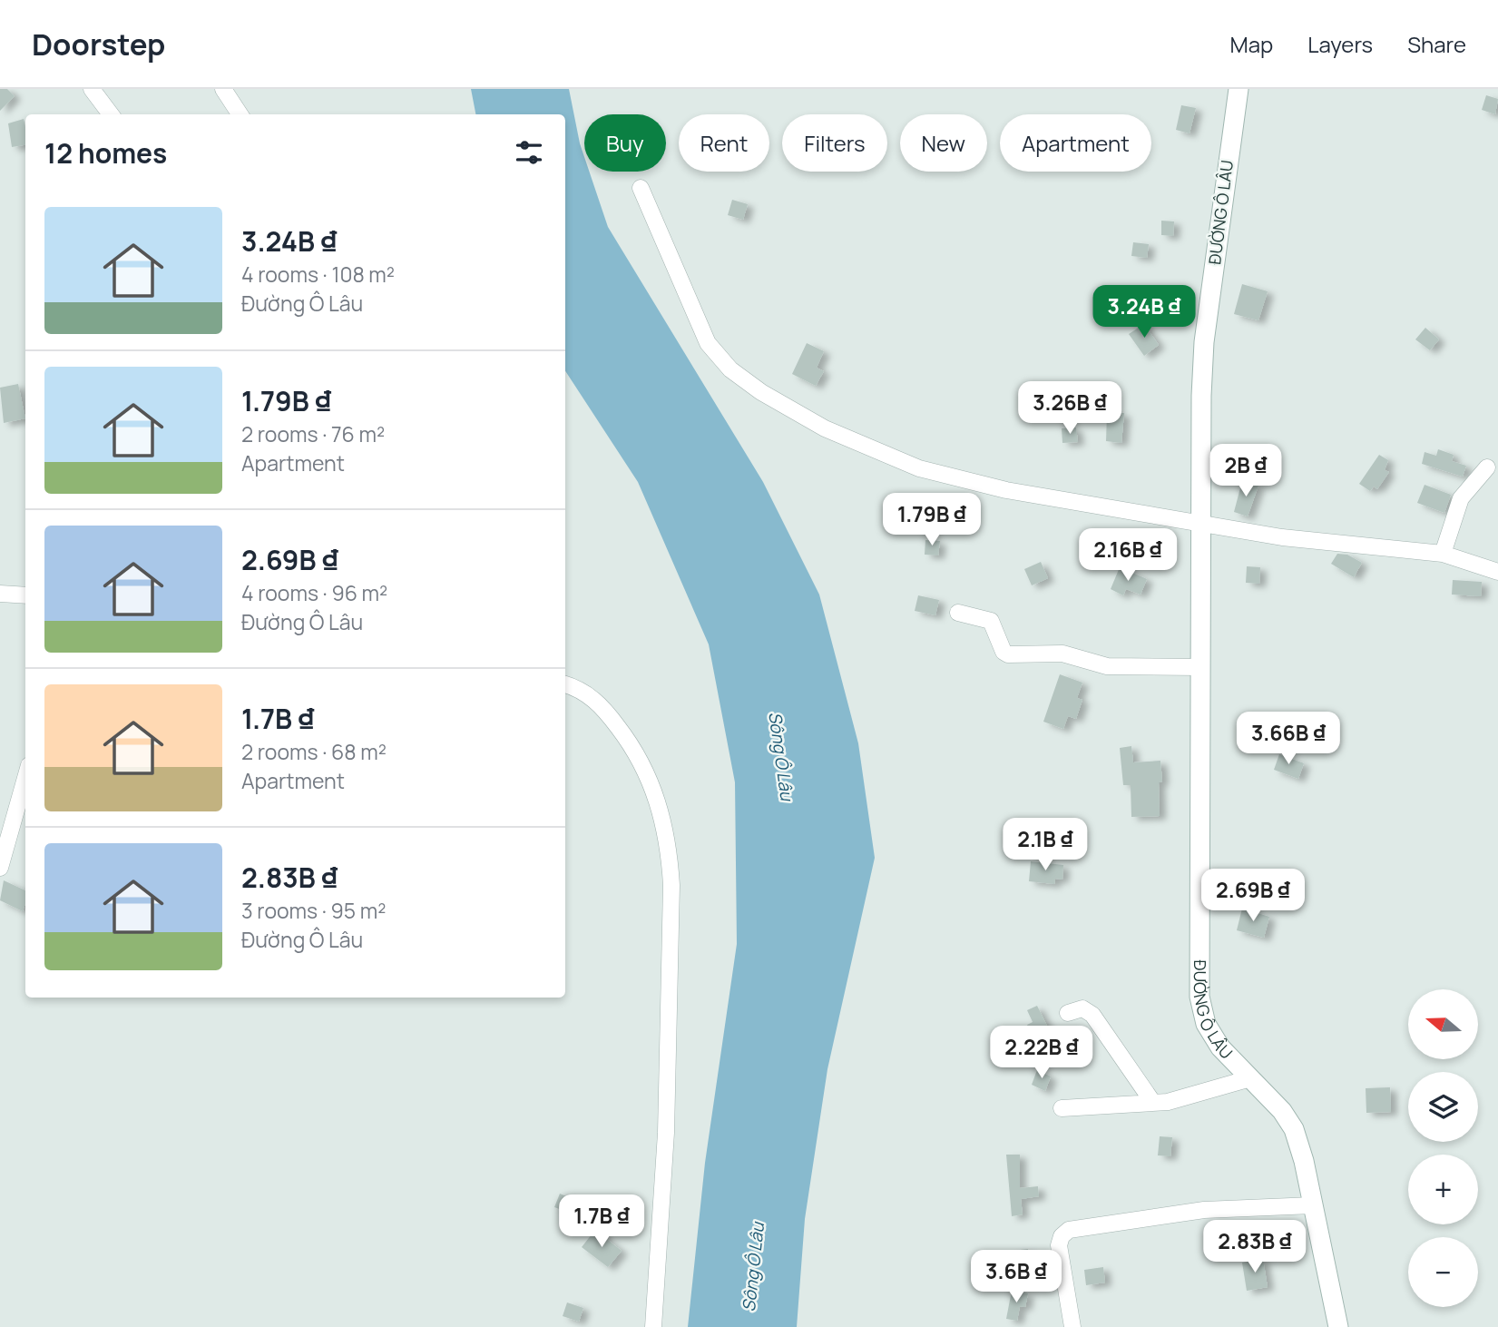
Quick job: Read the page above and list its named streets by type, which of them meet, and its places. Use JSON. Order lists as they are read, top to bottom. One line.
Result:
{"streets":{"main road":["ĐƯỜNG Ô LÂU"]},"water":["Sông Ô Lâu"],"north":"left","page":{"header":"Doorstep","nav":["Map","Layers","Share"],"chip":["Buy","Rent","Filters","New","Apartment"],"heading":"12 homes","list":[{"name":"3.24B ₫","note":"4 rooms · 108 m² · Đường Ô Lâu"},{"name":"1.79B ₫","note":"2 rooms · 76 m² · Apartment"},{"name":"2.69B ₫","note":"4 rooms · 96 m² · Đường Ô Lâu"},{"name":"1.7B ₫","note":"2 rooms · 68 m² · Apartment"},{"name":"2.83B ₫","note":"3 rooms · 95 m² · Đường Ô Lâu"}],"price":["3.24B ₫","3.26B ₫","2B ₫","1.79B ₫","2.16B ₫","3.66B ₫","2.1B ₫","2.69B ₫","2.22B ₫","1.7B ₫","2.83B ₫","3.6B ₫"],"map_buttons":["+","−"]}}
